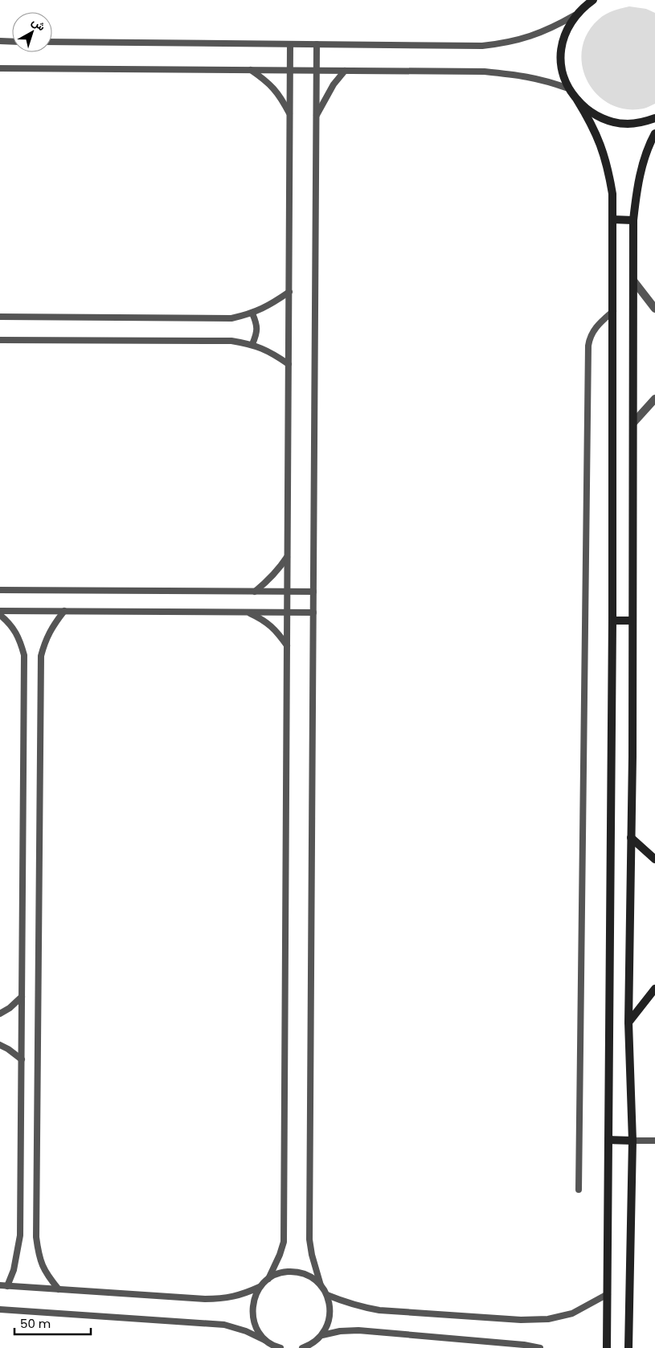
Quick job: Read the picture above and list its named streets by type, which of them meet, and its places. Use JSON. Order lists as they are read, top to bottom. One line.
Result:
{"scale_bar":"50 m","north":"top right"}
